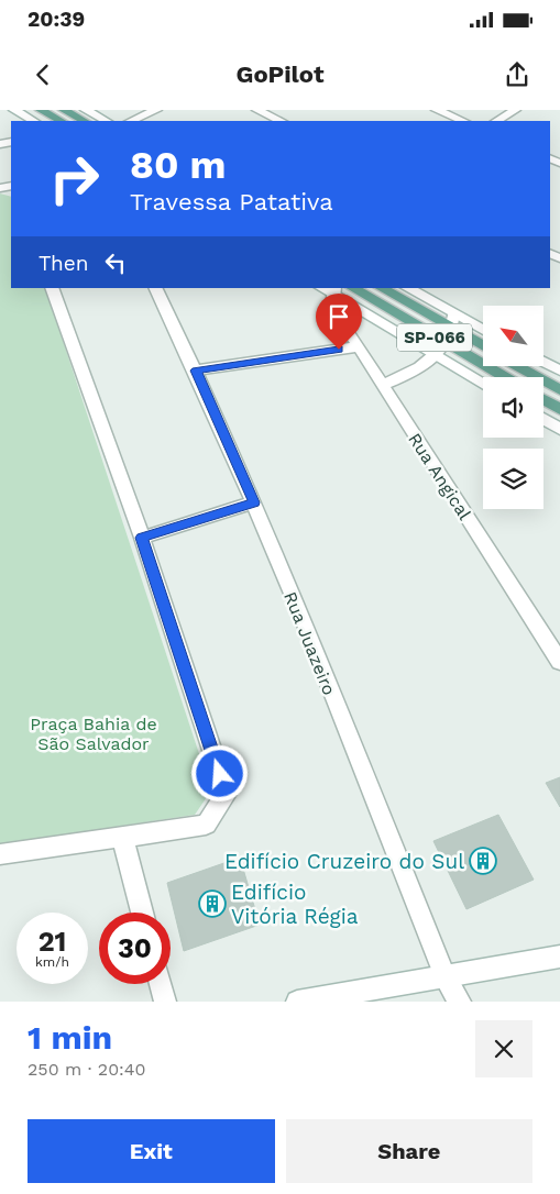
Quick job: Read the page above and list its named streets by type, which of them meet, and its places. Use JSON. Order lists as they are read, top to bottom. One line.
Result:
{"streets":{"main road":["SP-066"],"street":["Rua Angical","Rua Juazeiro"]},"parks":["Praça Bahia de São Salvador"],"places":{"building":["Edifício Cruzeiro do Sul","Edifício Vitória Régia"]},"north":"top left","page":{"status":"20:39","header":"GoPilot","turn":["80 m","Travessa Patativa"],"then":"Then","speed":"21 km/h","limit":"30","heading":["1 min","250 m · 20:40"],"buttons":["Exit","Share"]}}
